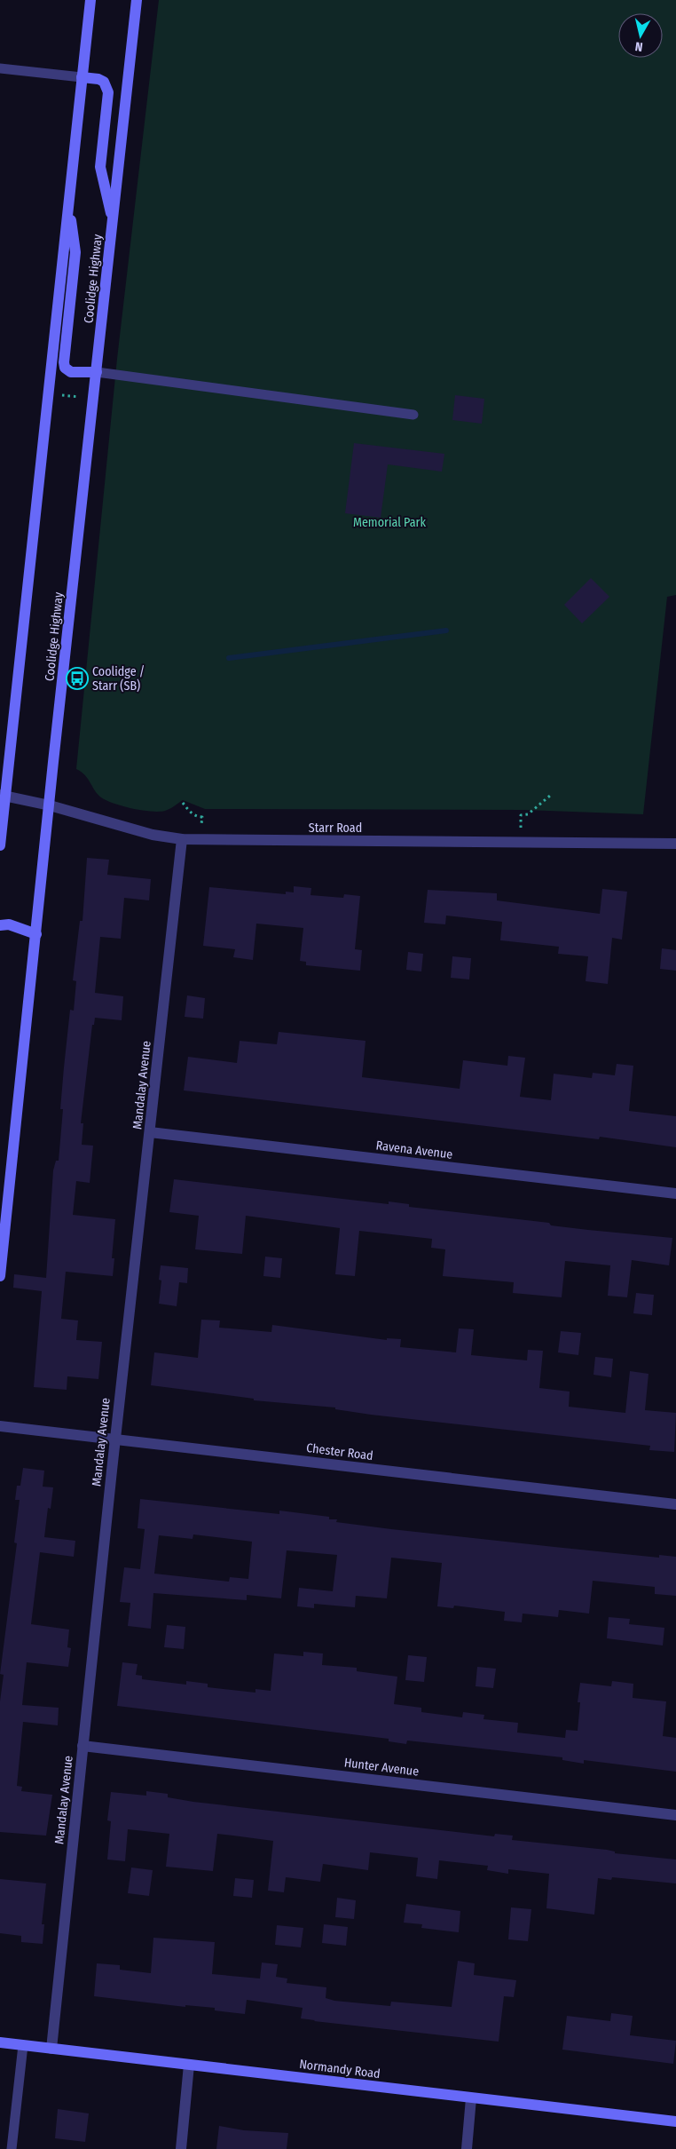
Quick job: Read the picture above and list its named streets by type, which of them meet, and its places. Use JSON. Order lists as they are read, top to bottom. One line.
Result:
{"streets":{"main road":["Coolidge Highway","Normandy Road"],"street":["Starr Road","Mandalay Avenue","Ravena Avenue","Chester Road","Hunter Avenue"]},"crossings":[["Coolidge Highway","Starr Road"],["Starr Road","Mandalay Avenue"],["Mandalay Avenue","Ravena Avenue"],["Mandalay Avenue","Chester Road"],["Mandalay Avenue","Hunter Avenue"],["Mandalay Avenue","Normandy Road"]],"parks":["Memorial Park"],"places":{"bus stop":["Coolidge / Starr (SB)"]},"north":"bottom"}
